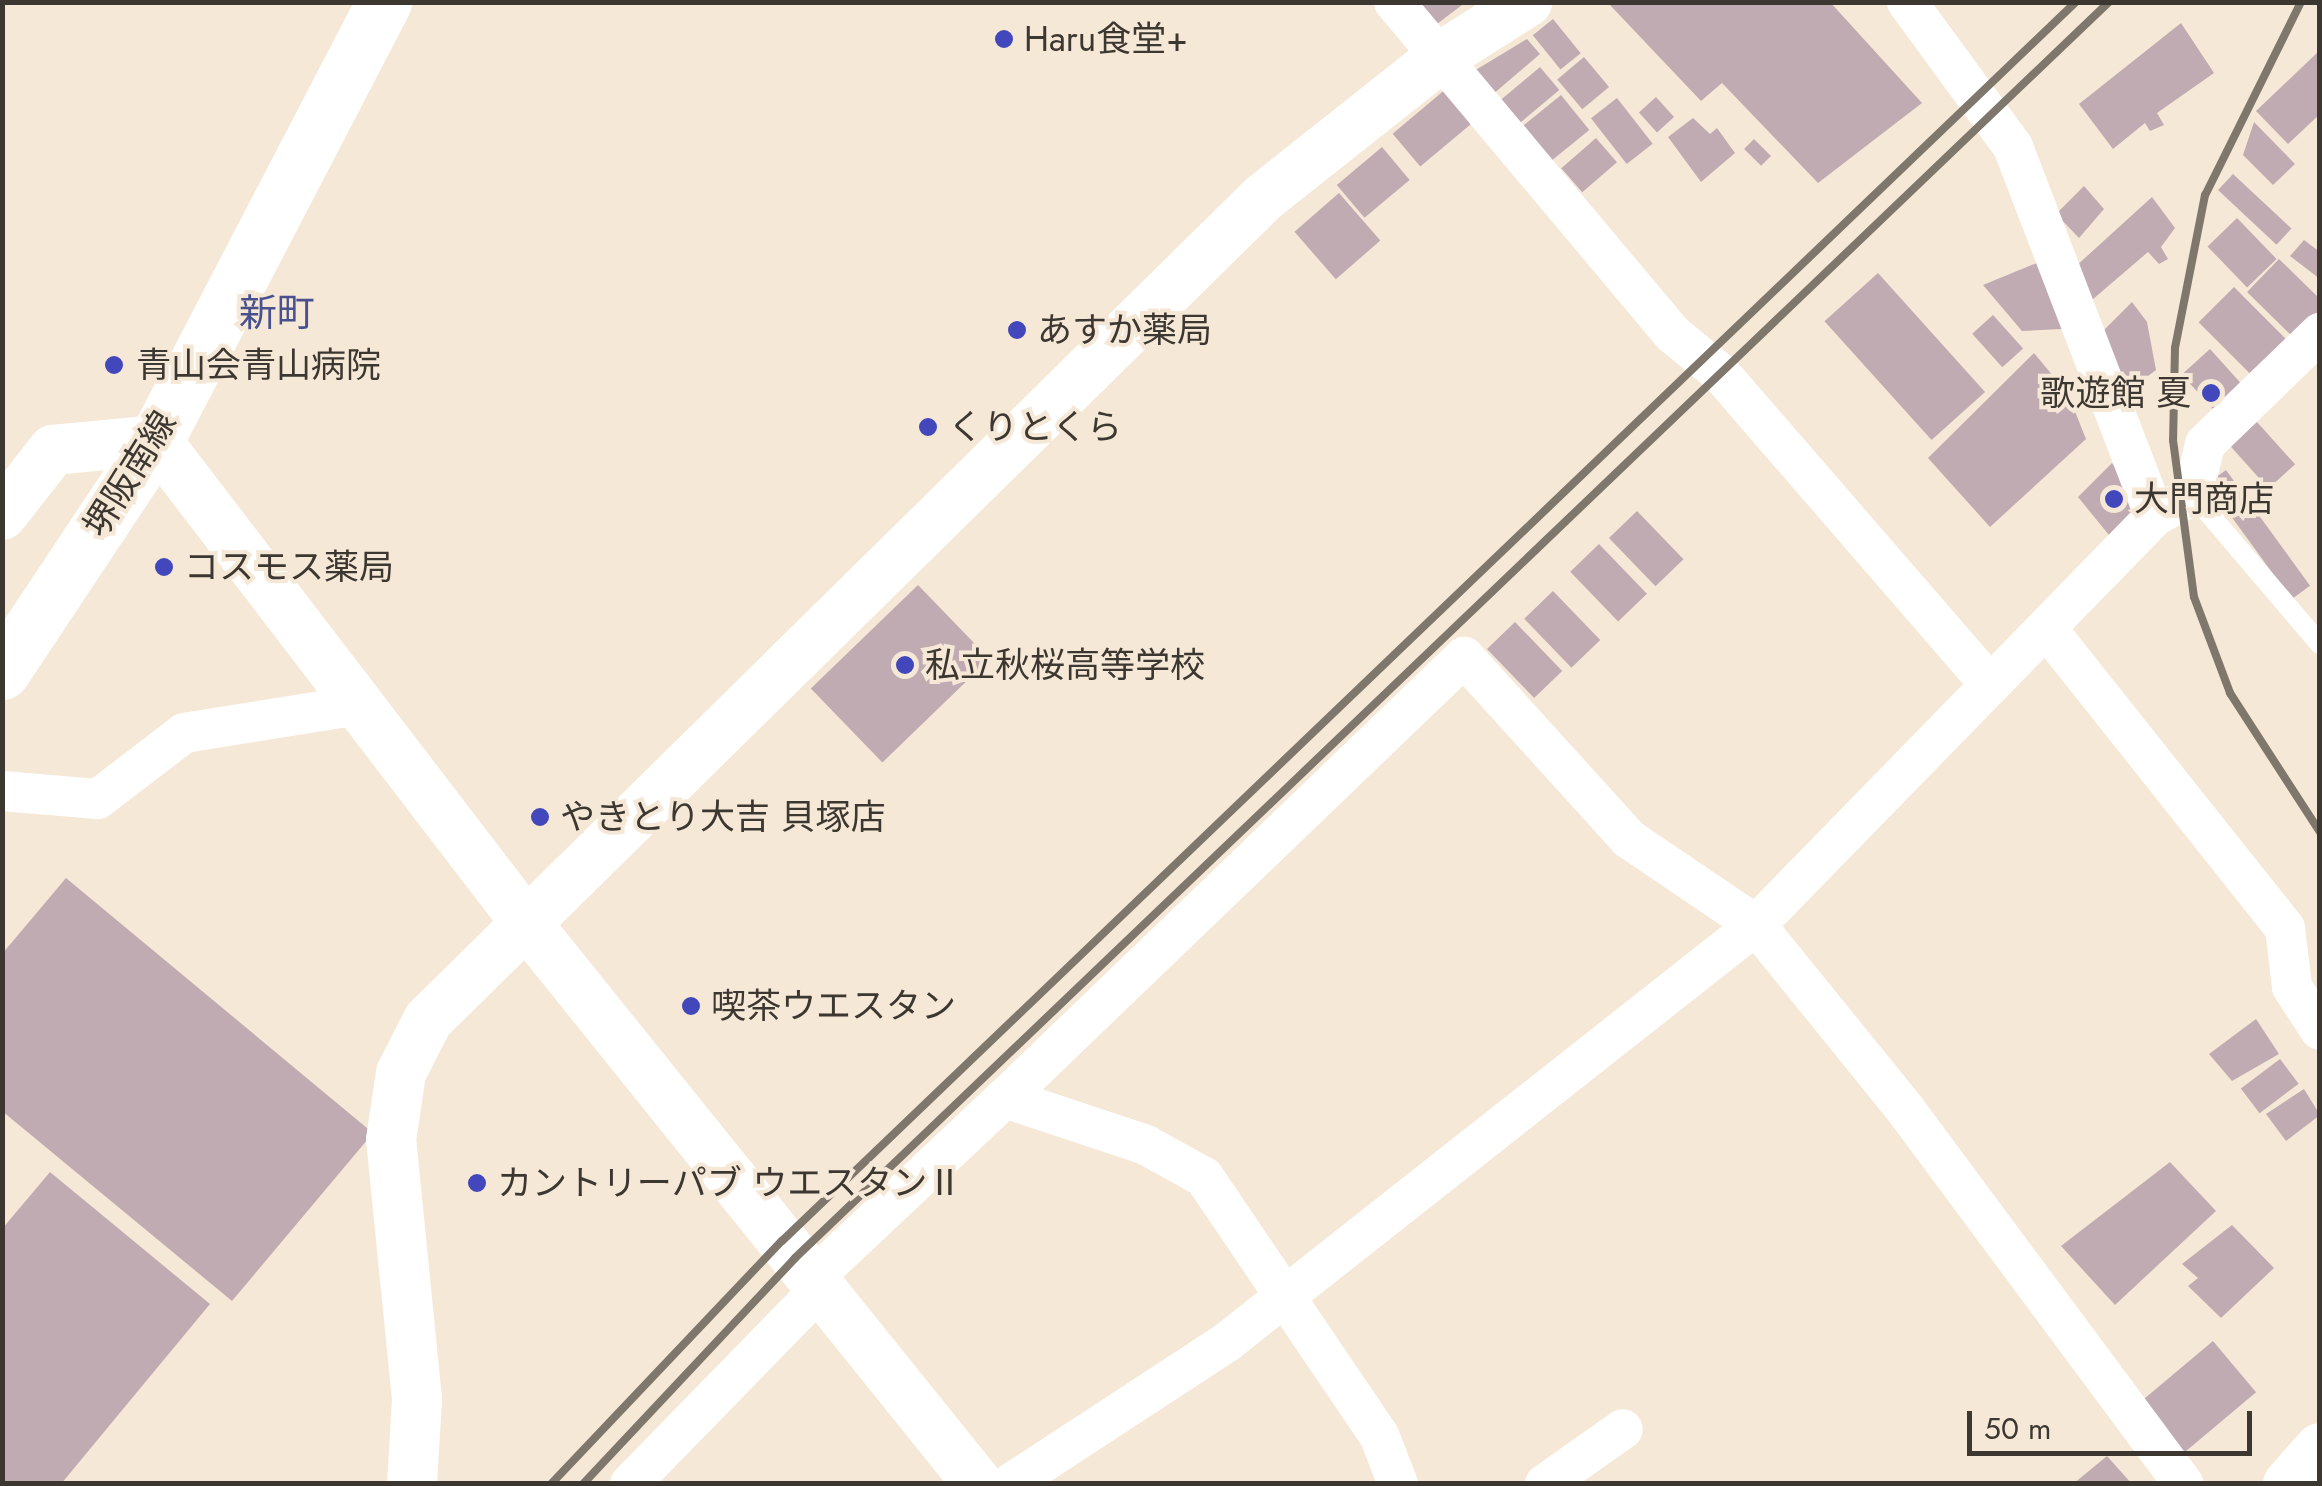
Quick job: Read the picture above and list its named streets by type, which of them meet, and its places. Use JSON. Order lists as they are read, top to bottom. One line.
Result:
{"streets":{"main road":["堺阪南線"]},"districts":["新町"],"places":["Haru食堂+","あすか薬局","青山会青山病院","歌遊館 夏","くりとくら","大門商店","コスモス薬局","私立秋桜高等学校","やきとり大吉 貝塚店","喫茶ウエスタン","カントリーパブ ウエスタンⅡ"],"scale_bar":"50 m"}
